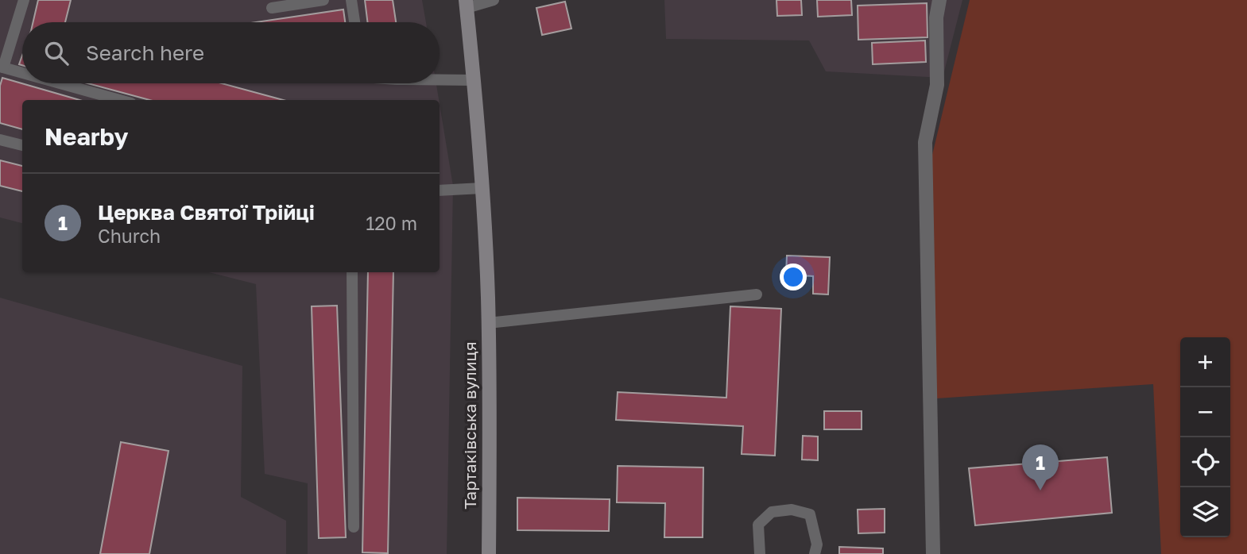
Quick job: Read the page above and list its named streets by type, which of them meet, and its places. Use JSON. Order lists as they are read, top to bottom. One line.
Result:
{"streets":{"street":["Тартаківська вулиця"]},"page":{"search":"Search here","heading":"Nearby","list":[{"mark":"1","name":"Церква Святої Трійці","note":"Church","value":"120 m"}],"map_buttons":["+","−"],"pins":"1"}}
